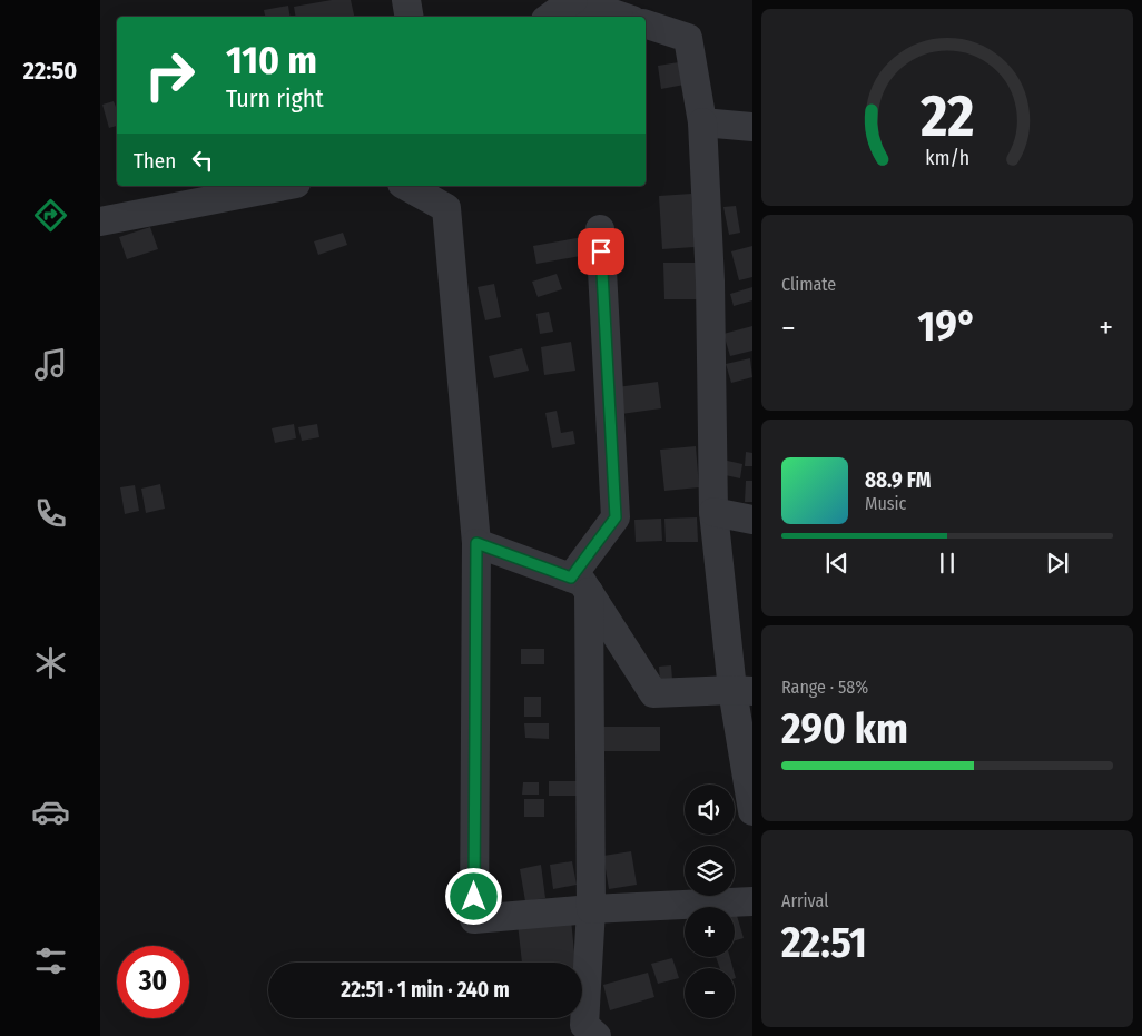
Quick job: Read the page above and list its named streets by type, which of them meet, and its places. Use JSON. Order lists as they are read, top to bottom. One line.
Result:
{"page":{"tabs":"22:50","turn":["110 m","Turn right"],"then":"Then","tile":["Climate",["Range · 58%","290 km"],["Arrival","22:51"]],"heat":["−","19°","+"],"song":["88.9 FM","Music"],"map_buttons":["+","−"],"limit":"30","trip":"22:51 · 1 min · 240 m","gauge":["22","km/h"]}}
